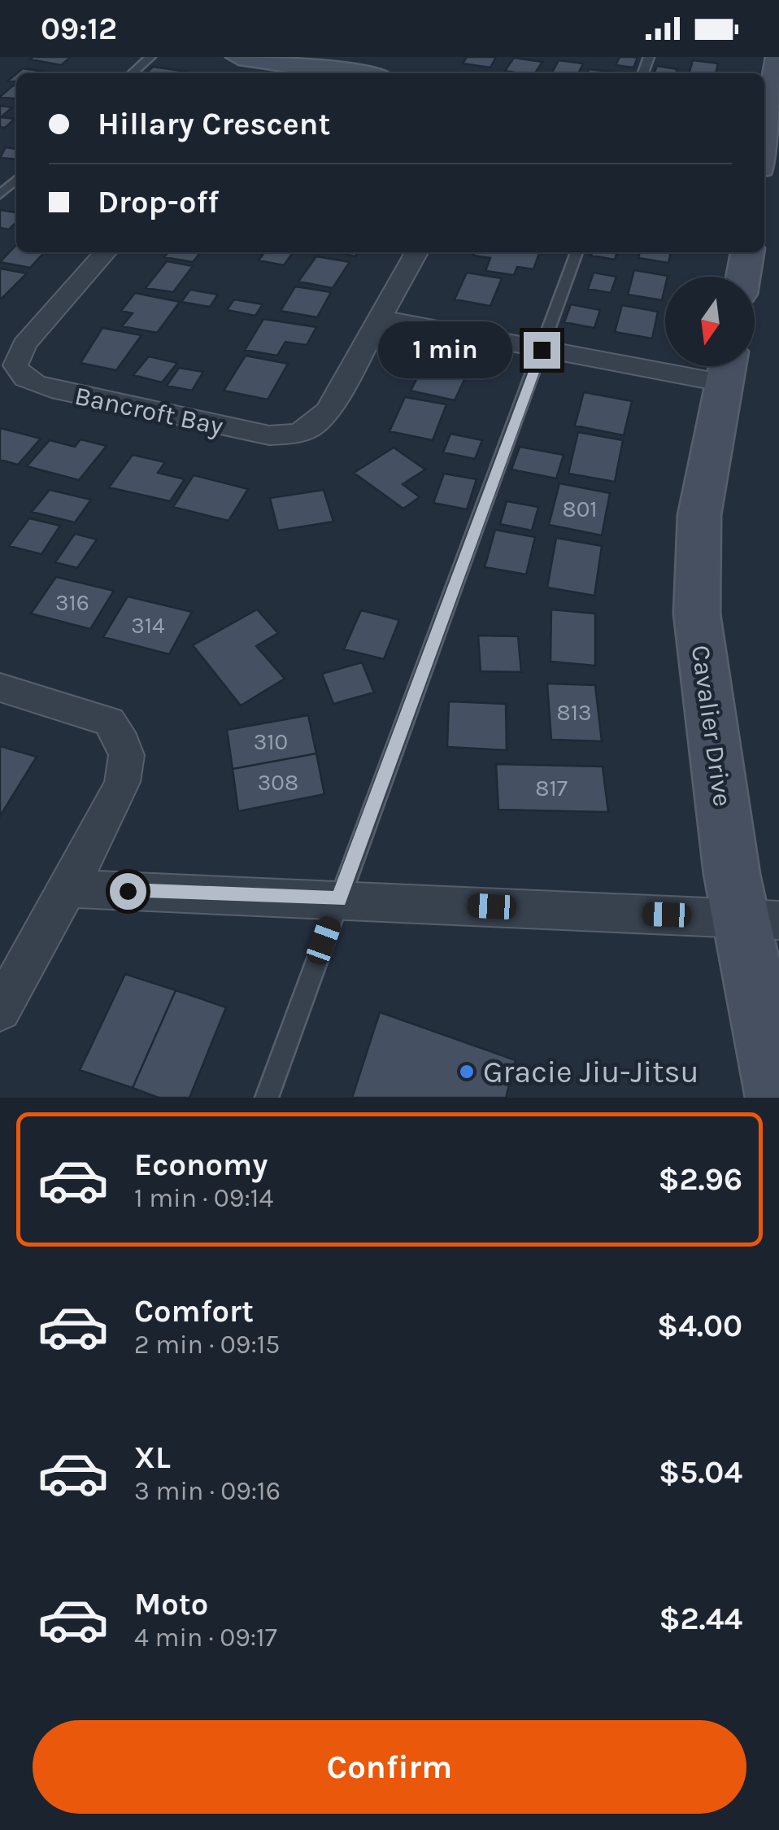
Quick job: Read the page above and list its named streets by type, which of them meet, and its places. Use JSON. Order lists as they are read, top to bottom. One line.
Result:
{"streets":{"street":["Bancroft Bay","Cavalier Drive"]},"places":["Gracie Jiu-Jitsu"],"house_numbers":["801","316","314","813","310","308","817"],"north":"bottom","page":{"status":"09:12","banner":["Hillary Crescent","Drop-off"],"bubble":"1 min","list":[{"name":"Economy","note":"1 min · 09:14","value":"$2.96"},{"name":"Comfort","note":"2 min · 09:15","value":"$4.00"},{"name":"XL","note":"3 min · 09:16","value":"$5.04"},{"name":"Moto","note":"4 min · 09:17","value":"$2.44"}],"buttons":"Confirm"}}
